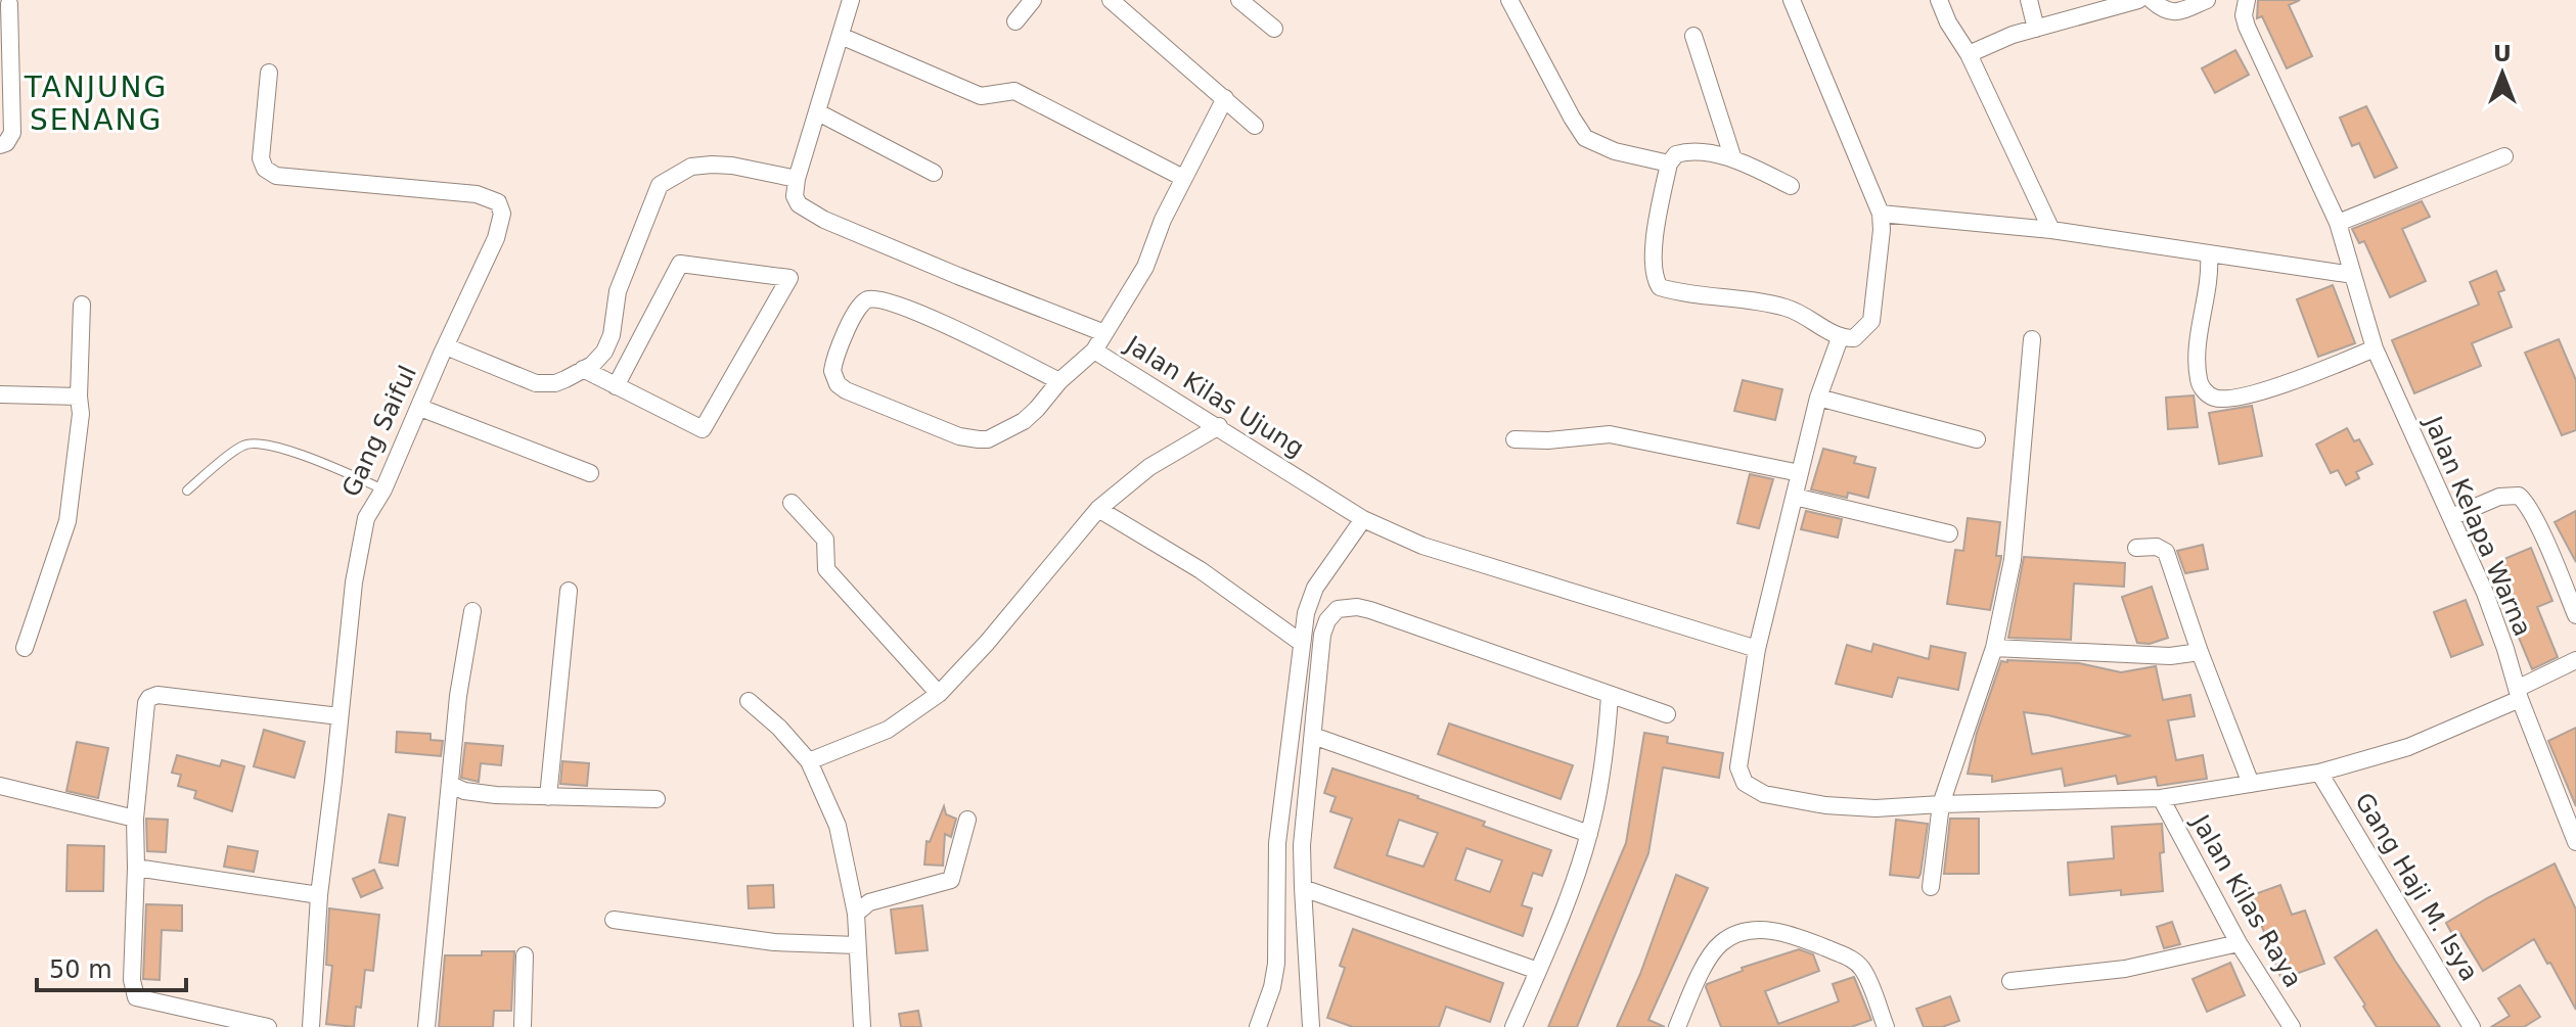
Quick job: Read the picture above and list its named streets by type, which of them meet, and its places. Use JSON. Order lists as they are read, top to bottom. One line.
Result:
{"streets":{"street":["Jalan Kilas Ujung","Gang Saiful","Jalan Kelapa Warna","Gang Haji M. Isya","Jalan Kilas Raya"]},"districts":["TANJUNG SENANG"],"scale_bar":"50 m","north":"top"}
